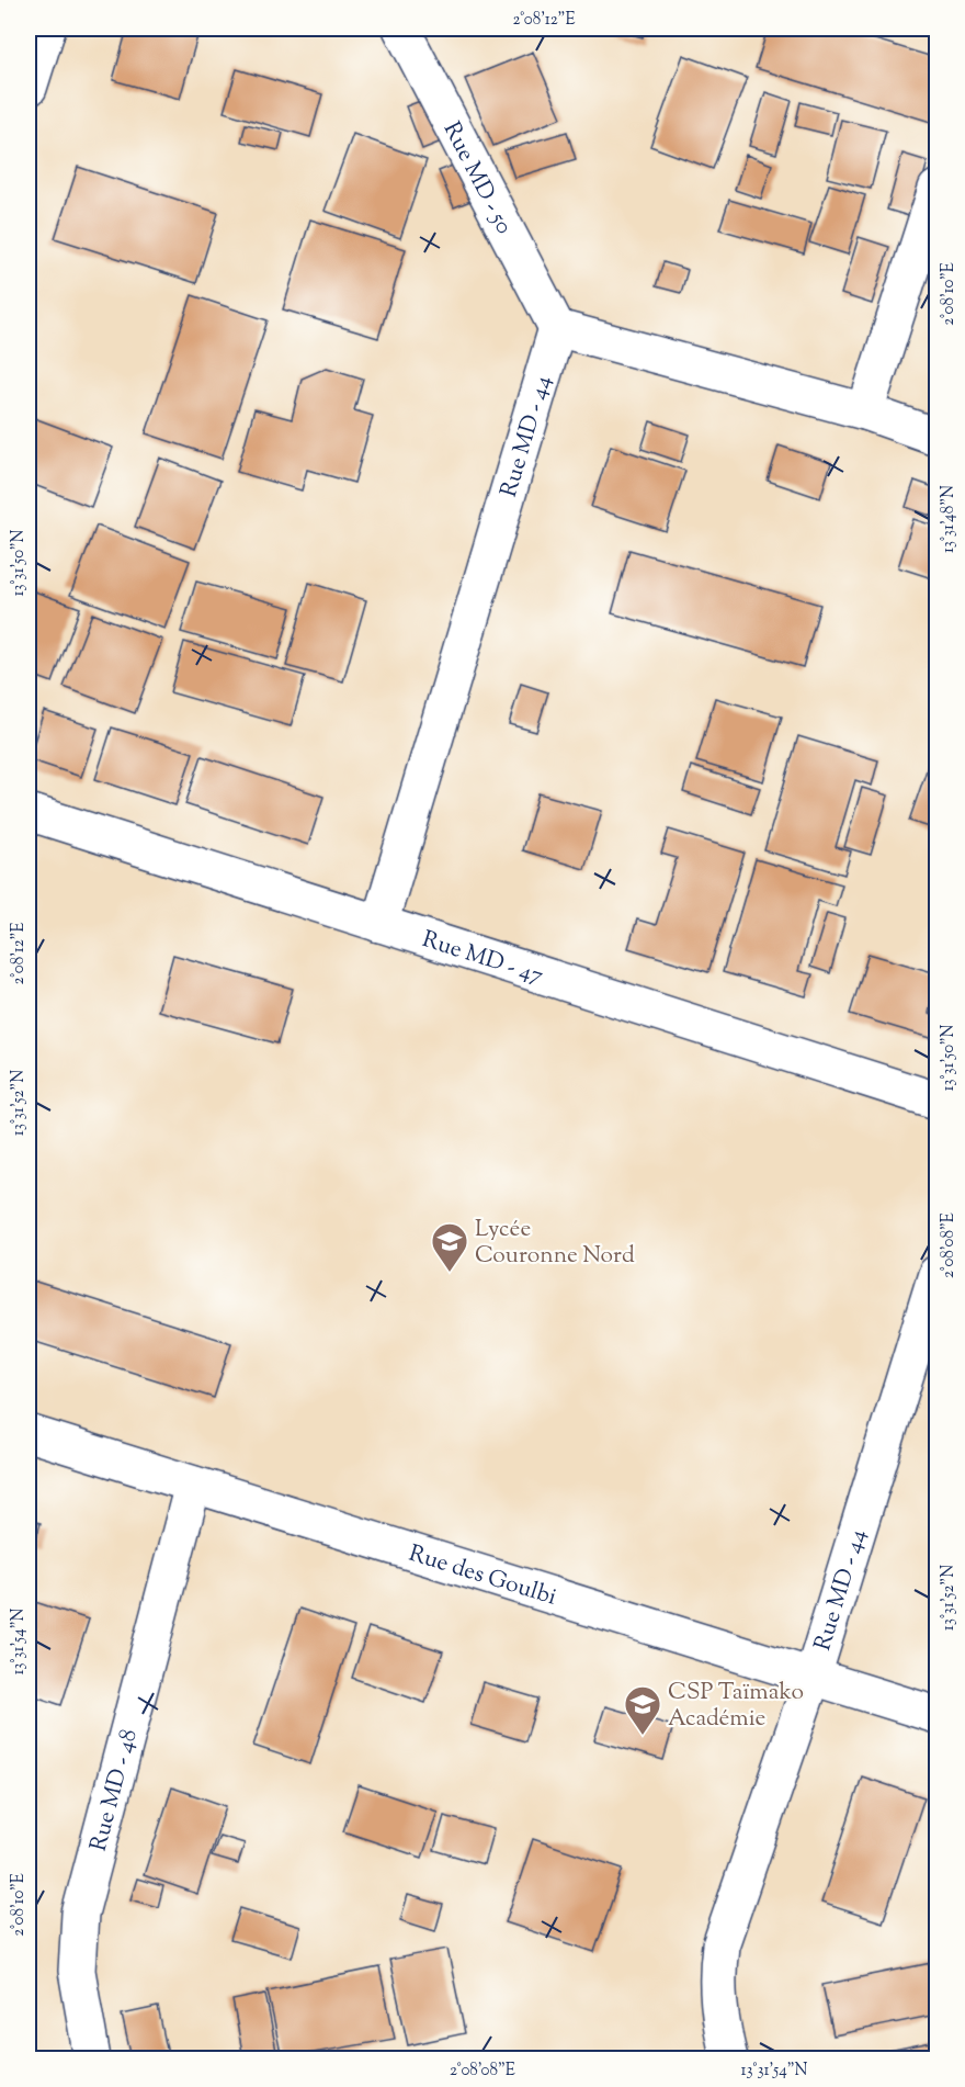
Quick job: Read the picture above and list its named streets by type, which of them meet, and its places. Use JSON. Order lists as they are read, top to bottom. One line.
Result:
{"streets":{"street":["Rue MD - 50","Rue MD - 44","Rue MD - 47","Rue des Goulbi","Rue MD - 48"]},"crossings":[["Rue MD - 50","Rue MD - 44"],["Rue MD - 44","Rue MD - 47"],["Rue MD - 44","Rue des Goulbi"],["Rue des Goulbi","Rue MD - 48"]],"places":{"school or university":["Lycée Couronne Nord","CSP Taïmako Académie"]},"coordinates":["2°08'12\"E","2°08'10\"E","13°31'48\"N","13°31'50\"N","13°31'52\"N","2°08'08\"E","13°31'54\"N"]}
